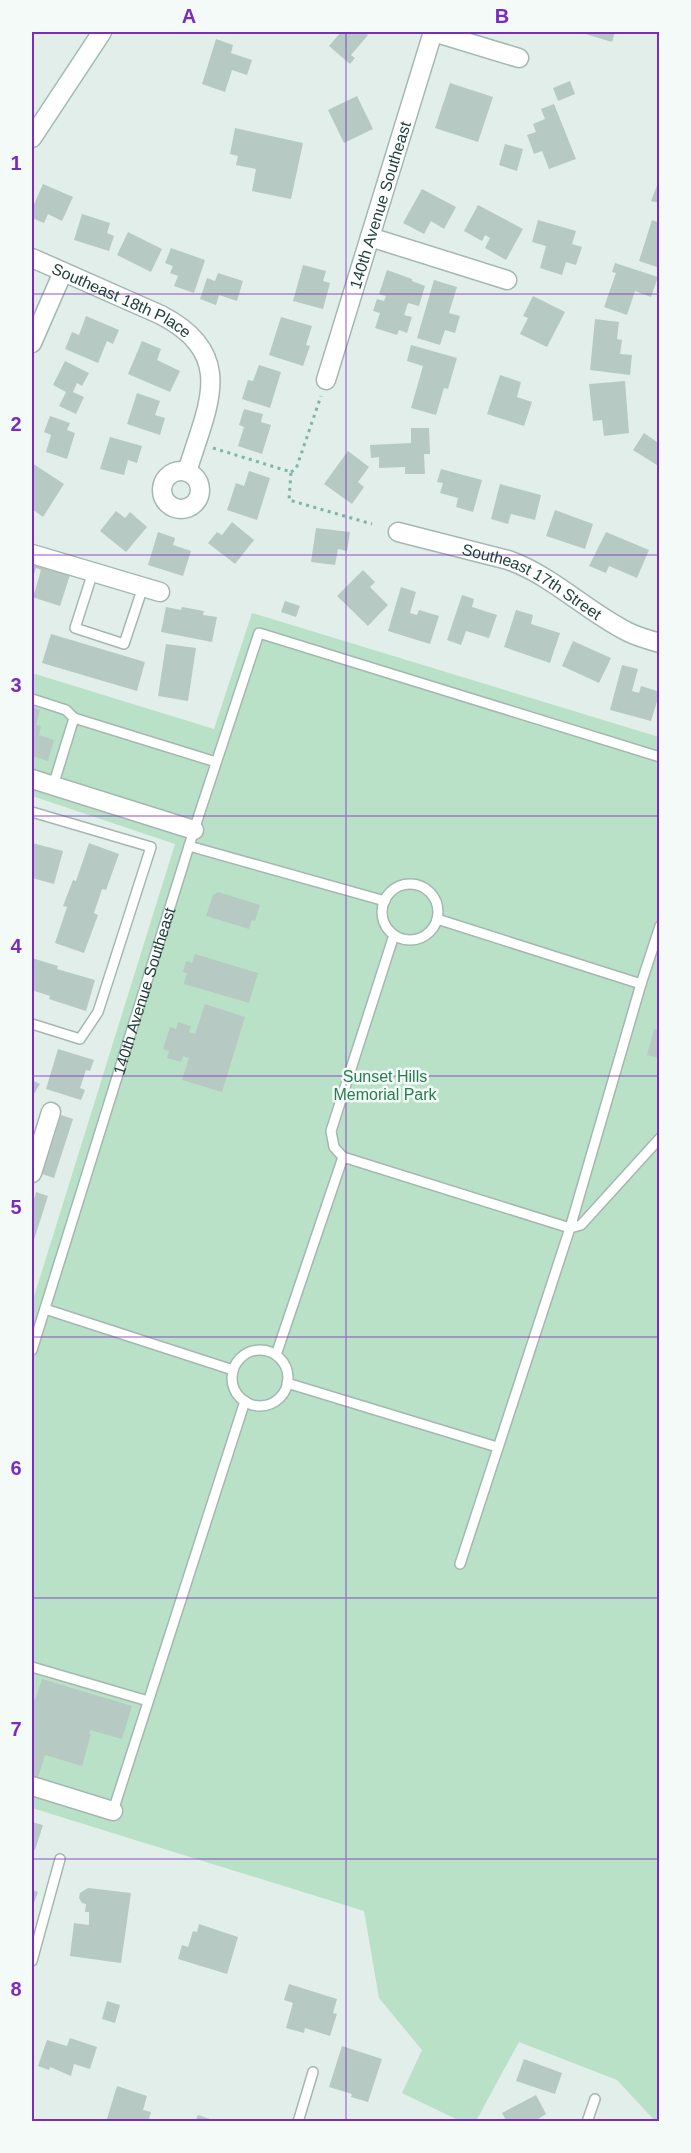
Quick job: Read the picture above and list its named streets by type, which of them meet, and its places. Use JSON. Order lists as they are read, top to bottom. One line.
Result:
{"streets":{"street":["140th Avenue Southeast","Southeast 18th Place","Southeast 17th Street"]},"parks":["Sunset Hills Memorial Park"],"grid":{"columns":["A","B"],"rows":["1","2","3","4","5","6","7","8"]}}
